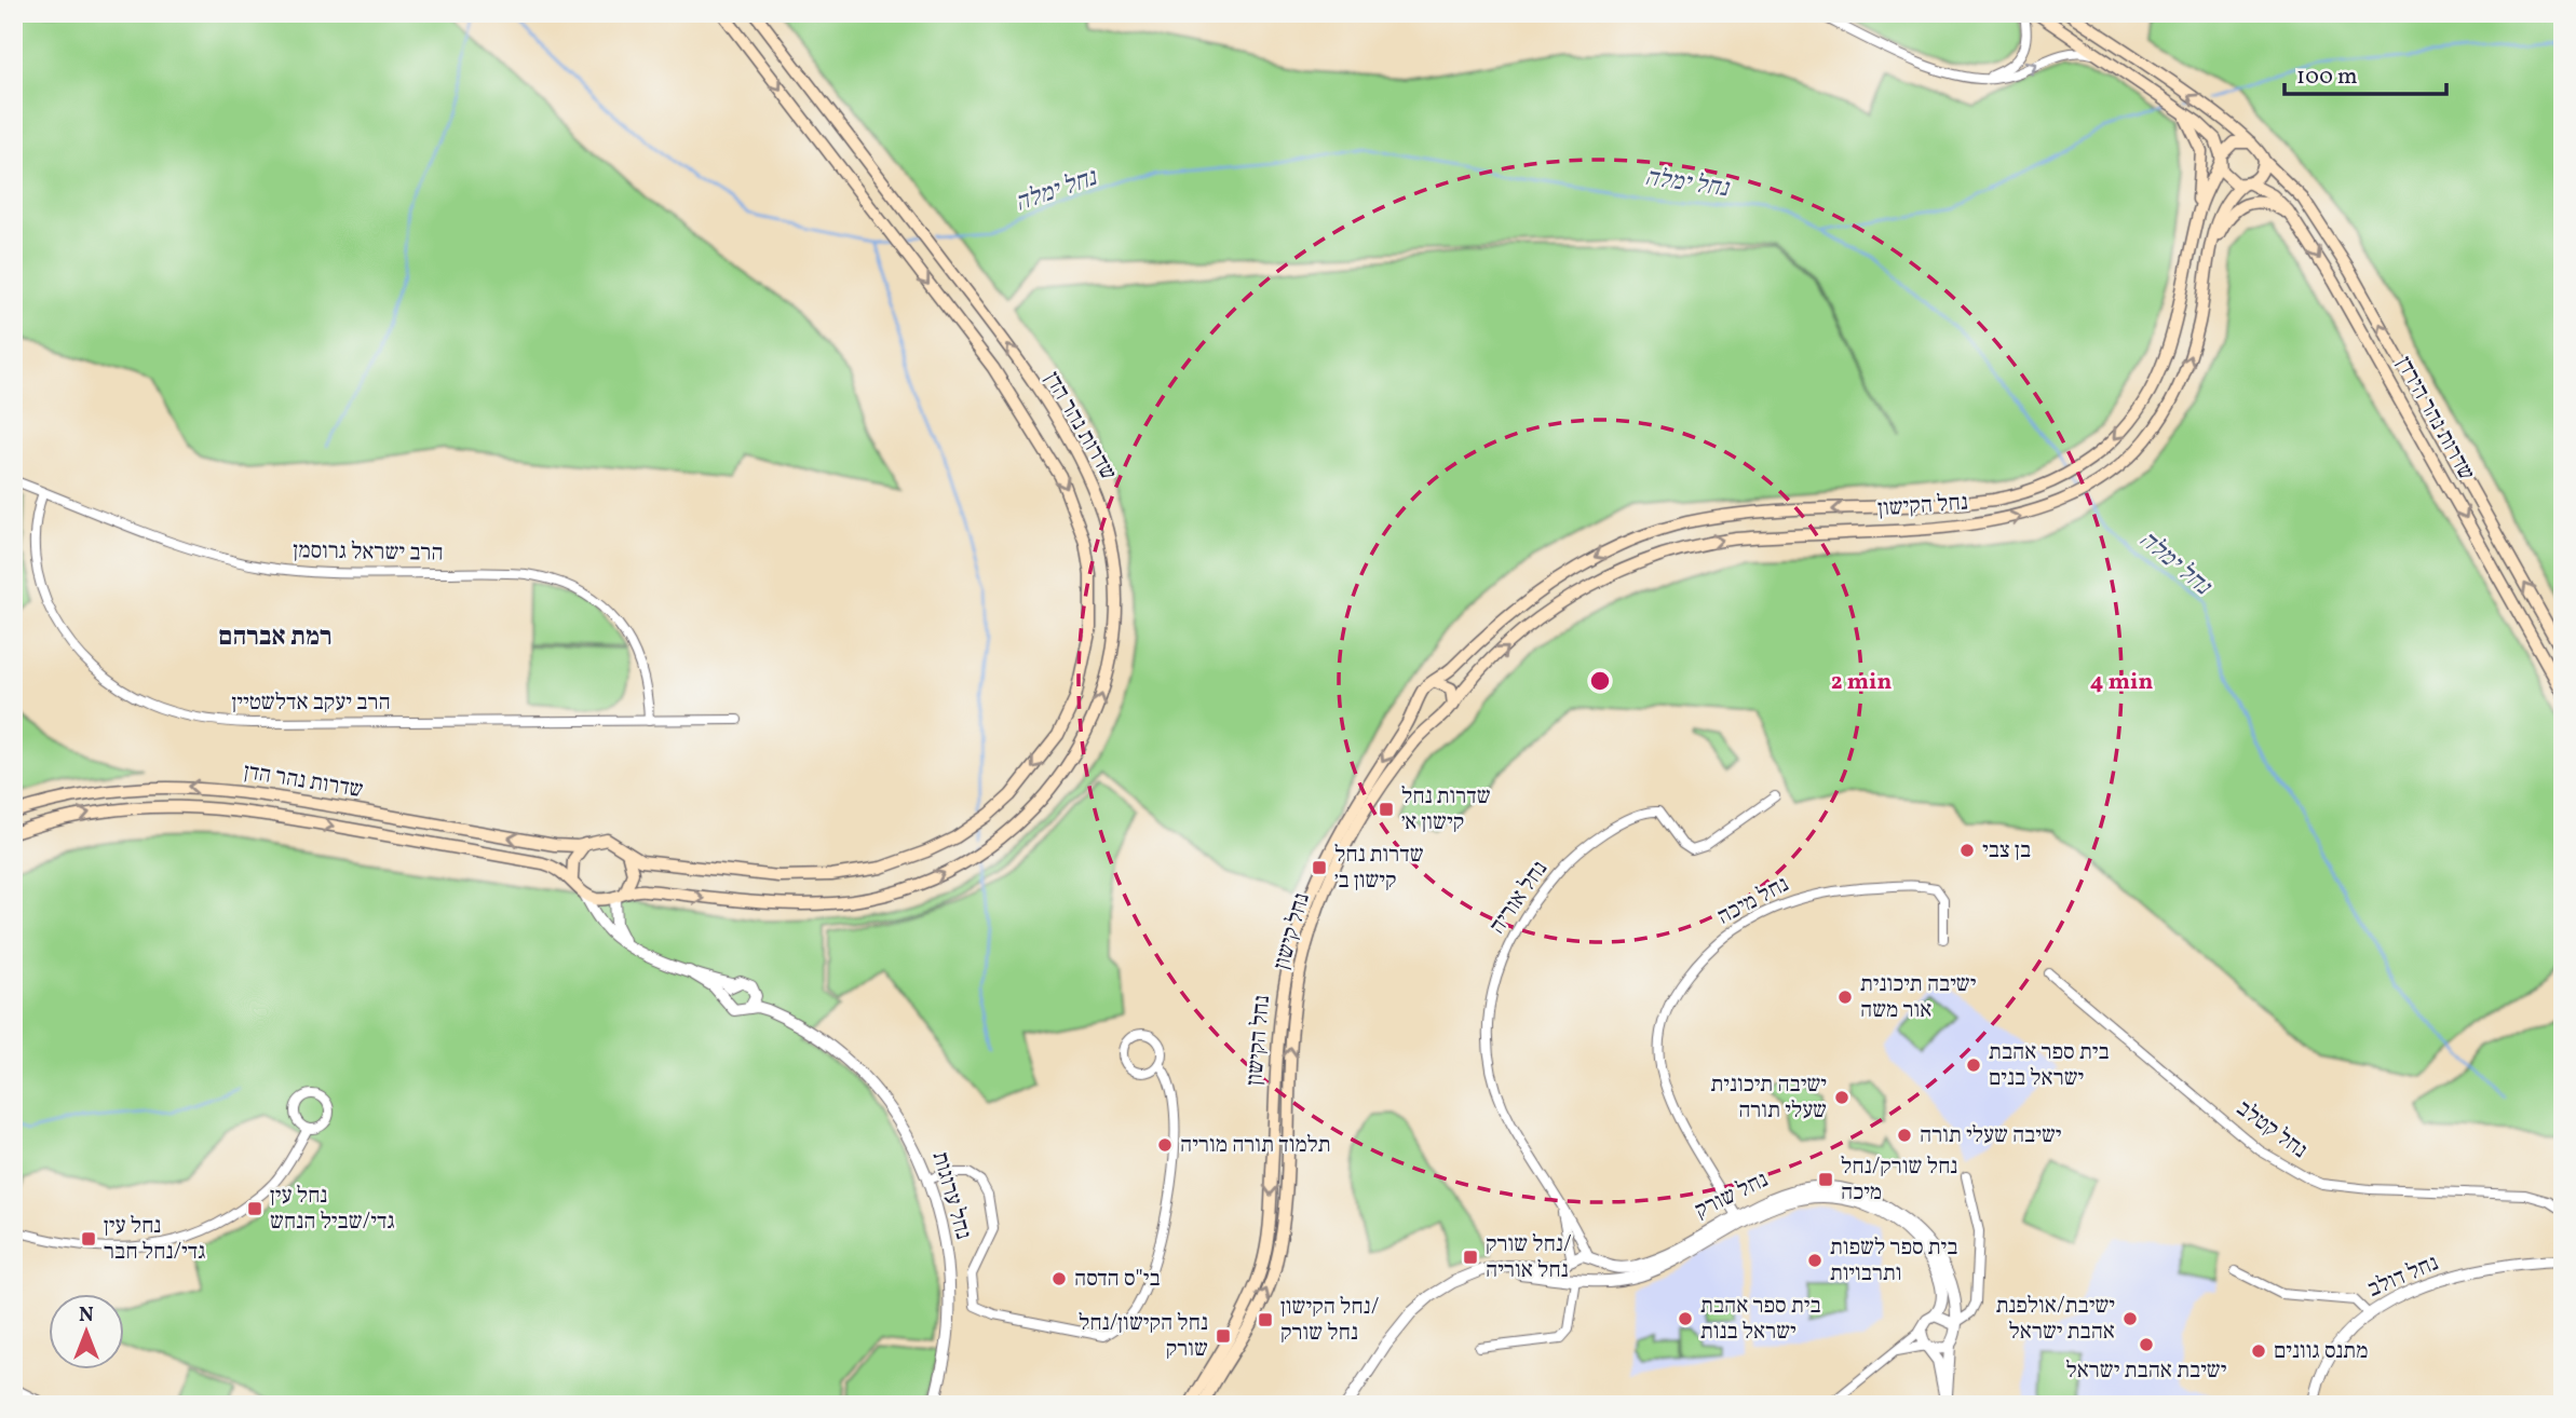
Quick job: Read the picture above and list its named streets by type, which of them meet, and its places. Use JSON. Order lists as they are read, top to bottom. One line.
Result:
{"streets":{"main road":["שדרות נהר הירדן","שדרות נהר הדן","נחל הקישון","נחל קישון"],"street":["הרב ישראל גרוסמן","הרב יעקב אדלשטיין","נחל אוריה","נחל מיכה","נחל קטלב","נחל ערוגות","נחל שורק","נחל דולב"]},"crossings":[["שדרות נהר הירדן","נחל הקישון"],["נחל הקישון","נחל קישון"],["הרב ישראל גרוסמן","הרב יעקב אדלשטיין"],["נחל אוריה","נחל שורק"],["נחל מיכה","נחל שורק"]],"one_way":["נחל קישון"],"districts":["רמת אברהם"],"water":["נחל ימלה"],"places":{"transit":["שדרות נחל קישון א׳","שדרות נחל קישון ב׳","נחל שורק/נחל מיכה","נחל עין גדי/שביל הנחש","נחל עין גדי/נחל חבר","נחל שורק/ נחל אוריה","נחל הקישון/ נחל שורק","נחל הקישון/נחל שורק"],"other":["בן צבי","ישיבה תיכונית אור משה","בית ספר אהבת ישראל בנים","ישיבה תיכונית שעלי תורה","ישיבה שעלי תורה","תלמוד תורה מוריה","בית ספר לשפות ותרבויות","בי\"ס הדסה","בית ספר אהבת ישראל בנות","ישיבת/אולפנת אהבת ישראל","ישיבת אהבת ישראל","מתנס גוונים"]},"scale_bar":"100 m","north":"top","rings":["2 min","4 min"]}
